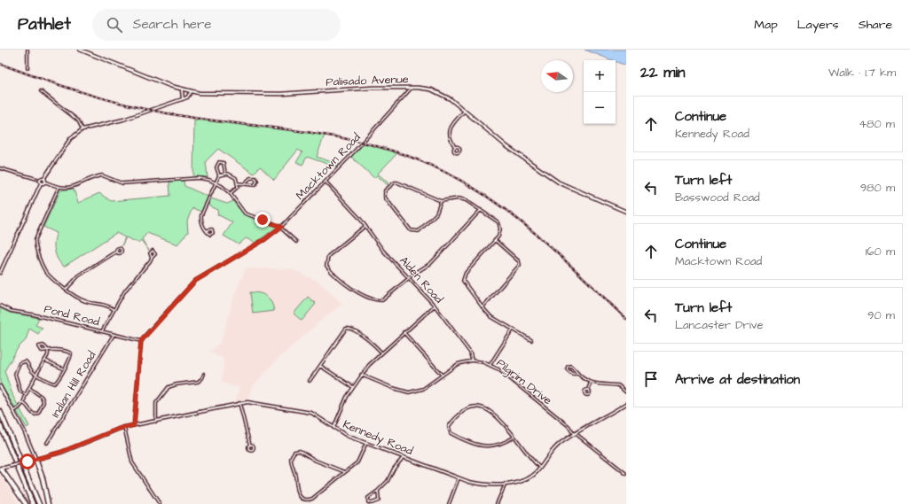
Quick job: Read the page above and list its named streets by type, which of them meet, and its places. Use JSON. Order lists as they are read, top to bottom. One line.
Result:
{"streets":{"main road":["Palisado Avenue"],"street":["Macktown Road","Alden Road","Pond Road","Pilgrim Drive","Indian Hill Road","Kennedy Road"]},"crossings":[["Palisado Avenue","Macktown Road"],["Macktown Road","Alden Road"],["Macktown Road","Pond Road"],["Alden Road","Pilgrim Drive"],["Pond Road","Indian Hill Road"],["Pilgrim Drive","Kennedy Road"]],"north":"left","page":{"header":"Pathlet","search":"Search here","nav":["Map","Layers","Share"],"heading":["22 min","Walk · 1.7 km"],"map_buttons":["+","−"],"list":[["Continue","Kennedy Road","480 m"],["Turn left","Basswood Road","980 m"],["Continue","Macktown Road","160 m"],["Turn left","Lancaster Drive","90 m"],"Arrive at destination"]}}
